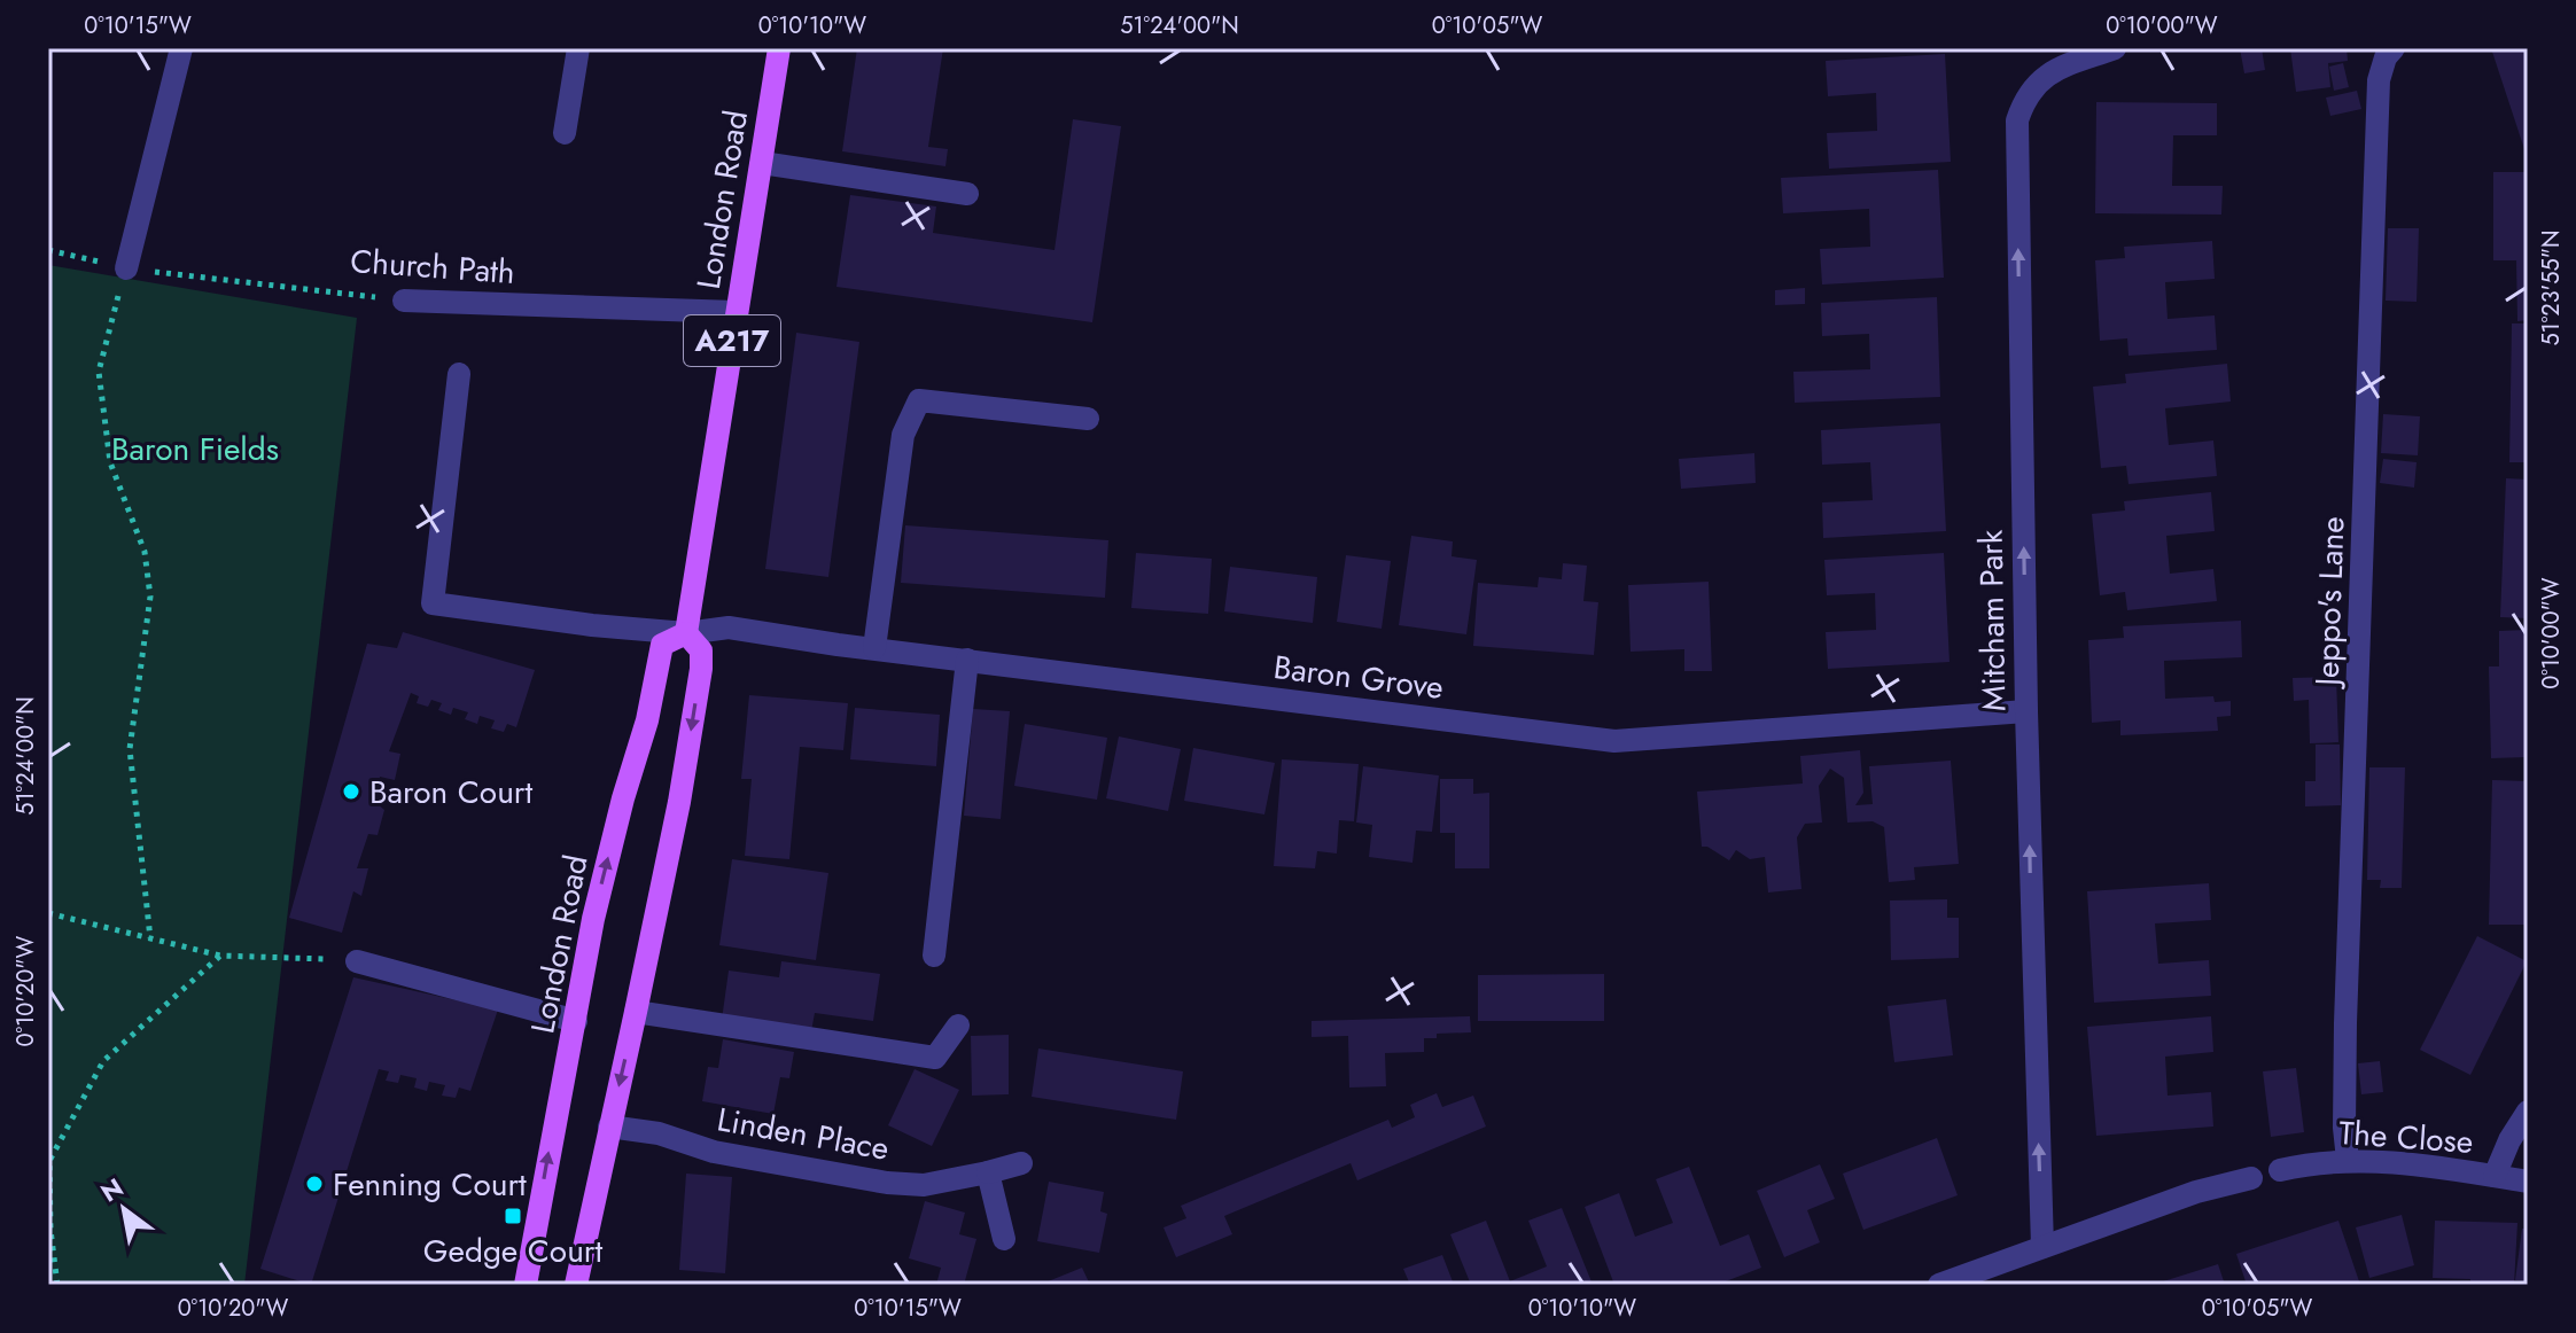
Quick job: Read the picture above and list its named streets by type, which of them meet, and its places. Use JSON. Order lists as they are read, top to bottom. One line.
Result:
{"streets":{"main road":["London Road","A217"],"street":["Church Path","Jeppo's Lane","Mitcham Park","Baron Grove","Linden Place","The Close"]},"crossings":[["London Road","Church Path"],["London Road","Baron Grove"],["London Road","Linden Place"],["Jeppo's Lane","The Close"],["Mitcham Park","Baron Grove"]],"one_way":["Mitcham Park"],"parks":["Baron Fields"],"places":{"other":["Baron Court","Fenning Court"],"transit":["Gedge Court"]},"north":"top left","coordinates":["0°10'15\"W","0°10'10\"W","51°24'00\"N","0°10'05\"W","0°10'00\"W","51°23'55\"N","0°10'20\"W"]}
